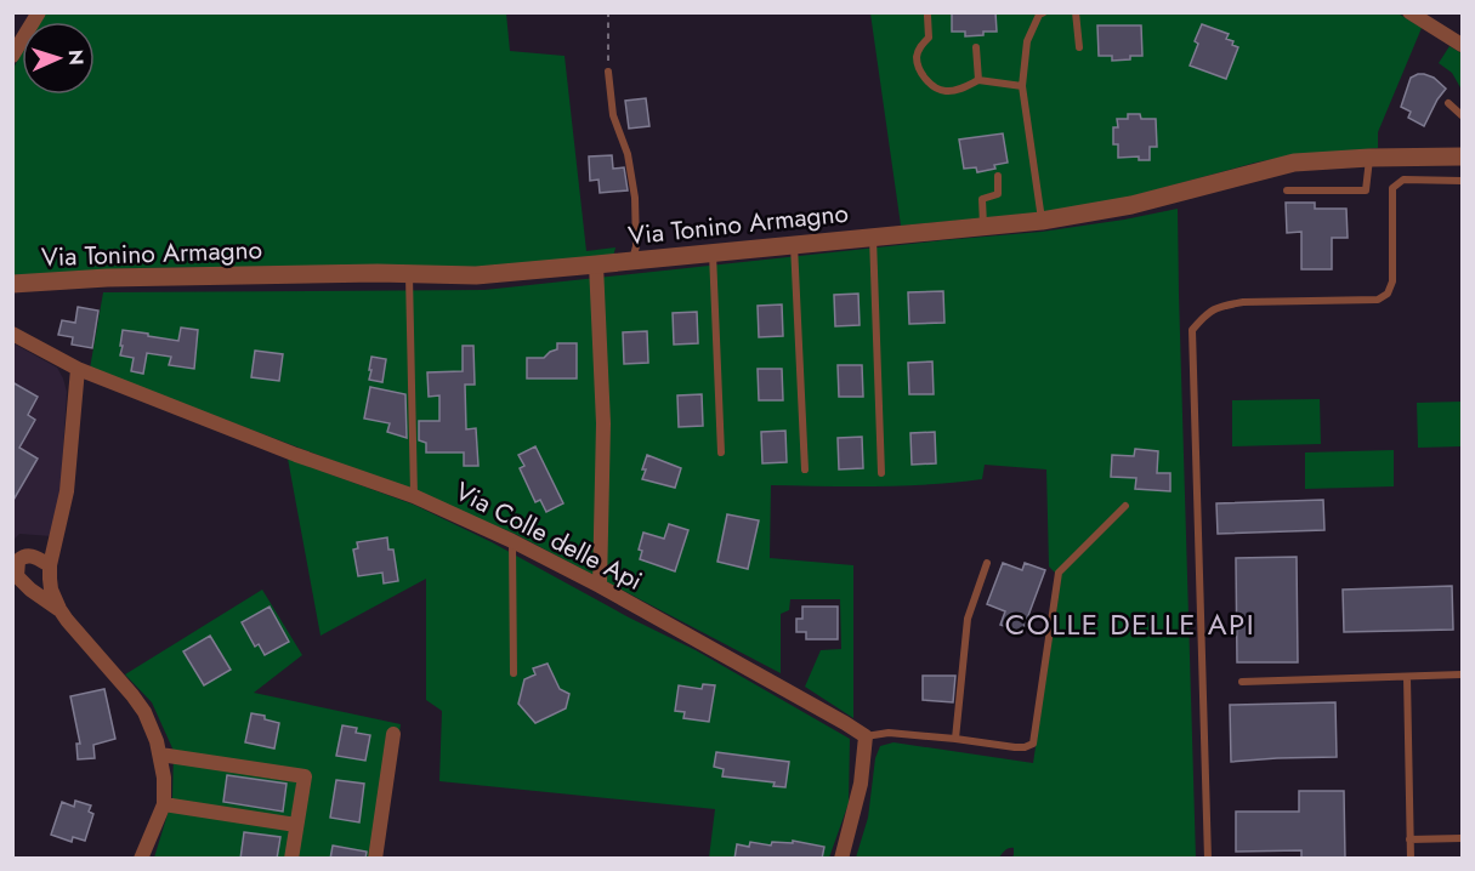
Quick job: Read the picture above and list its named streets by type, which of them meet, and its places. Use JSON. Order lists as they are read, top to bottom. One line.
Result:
{"streets":{"street":["Via Tonino Armagno","Via Colle delle Api"]},"districts":["COLLE DELLE API"],"north":"right"}
